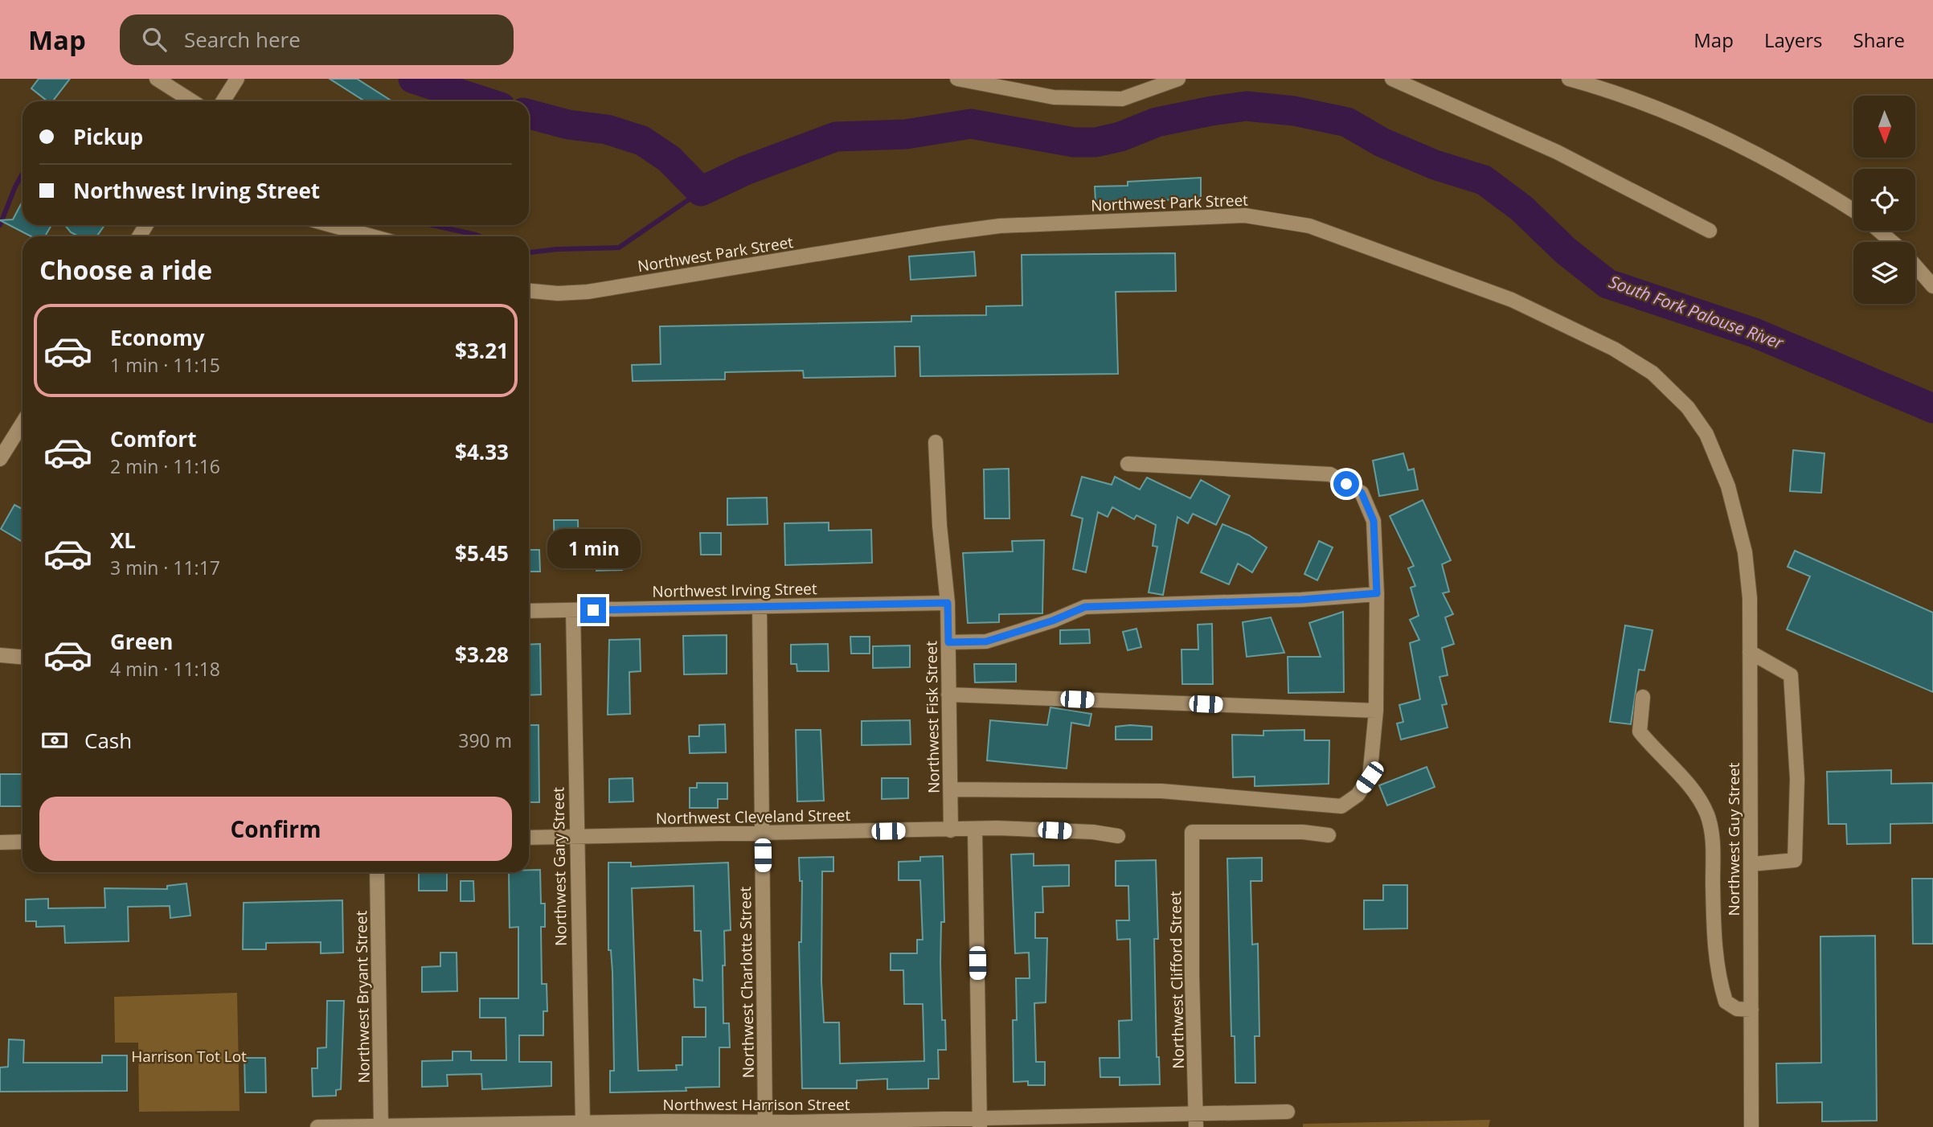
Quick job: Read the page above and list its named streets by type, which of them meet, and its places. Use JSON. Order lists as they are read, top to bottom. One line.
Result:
{"streets":{"street":["Northwest Park Street","Northwest Irving Street","Northwest Fisk Street","Northwest Cleveland Street","Northwest Guy Street","Northwest Gary Street","Northwest Clifford Street","Northwest Charlotte Street","Northwest Bryant Street","Northwest Harrison Street"]},"crossings":[["Northwest Park Street","Northwest Guy Street"],["Northwest Irving Street","Northwest Fisk Street"],["Northwest Irving Street","Northwest Gary Street"],["Northwest Irving Street","Northwest Charlotte Street"],["Northwest Fisk Street","Northwest Cleveland Street"],["Northwest Cleveland Street","Northwest Gary Street"],["Northwest Cleveland Street","Northwest Charlotte Street"],["Northwest Gary Street","Northwest Harrison Street"],["Northwest Clifford Street","Northwest Harrison Street"],["Northwest Charlotte Street","Northwest Harrison Street"],["Northwest Bryant Street","Northwest Harrison Street"]],"water":["South Fork Palouse River"],"parks":["Harrison Tot Lot"],"north":"bottom","page":{"header":"Map","search":"Search here","nav":["Map","Layers","Share"],"banner":["Pickup","Northwest Irving Street"],"heading":"Choose a ride","list":[{"name":"Economy","note":"1 min · 11:15","value":"$3.21"},{"name":"Comfort","note":"2 min · 11:16","value":"$4.33"},{"name":"XL","note":"3 min · 11:17","value":"$5.45"},{"name":"Green","note":"4 min · 11:18","value":"$3.28"}],"bubble":"1 min","pay":["Cash","390 m"],"buttons":"Confirm"}}
